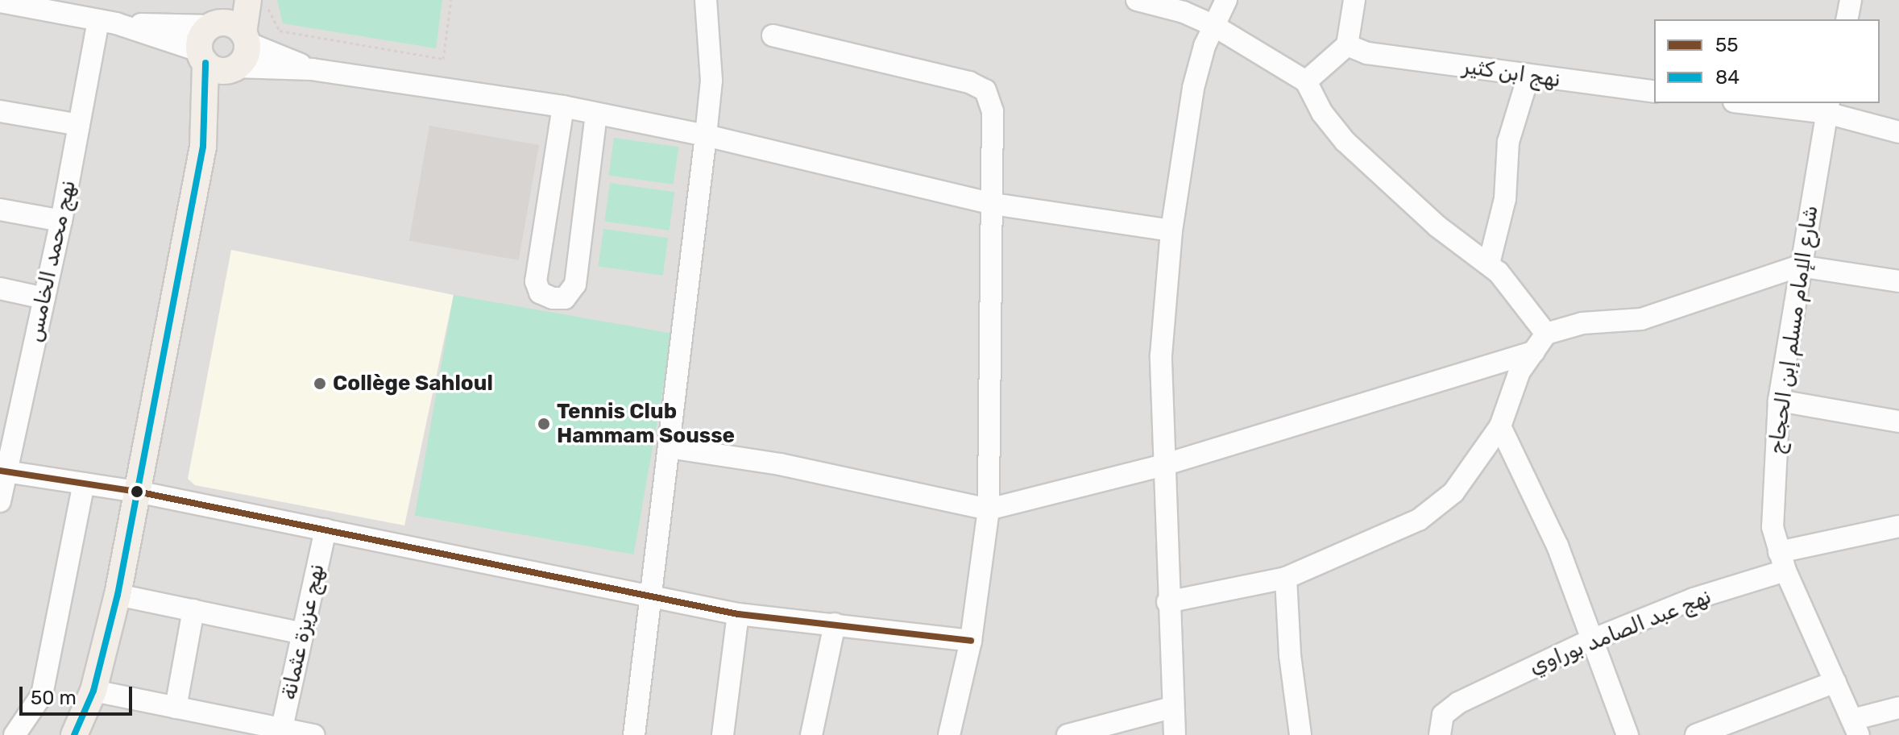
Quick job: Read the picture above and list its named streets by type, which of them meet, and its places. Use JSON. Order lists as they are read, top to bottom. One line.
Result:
{"streets":{"street":["نهج ابن كثير","نهج محمد الخامس","شارع اﻹمام مسلم إبن الحجاج","نهج عزيزة عثمانة","نهج عبد الصامد بوراوي"]},"crossings":[["شارع اﻹمام مسلم إبن الحجاج","نهج عبد الصامد بوراوي"]],"places":["Collège Sahloul","Tennis Club Hammam Sousse"],"lines":["transit line 84","transit line 55"],"legend":["55","84"],"scale_bar":"50 m"}
